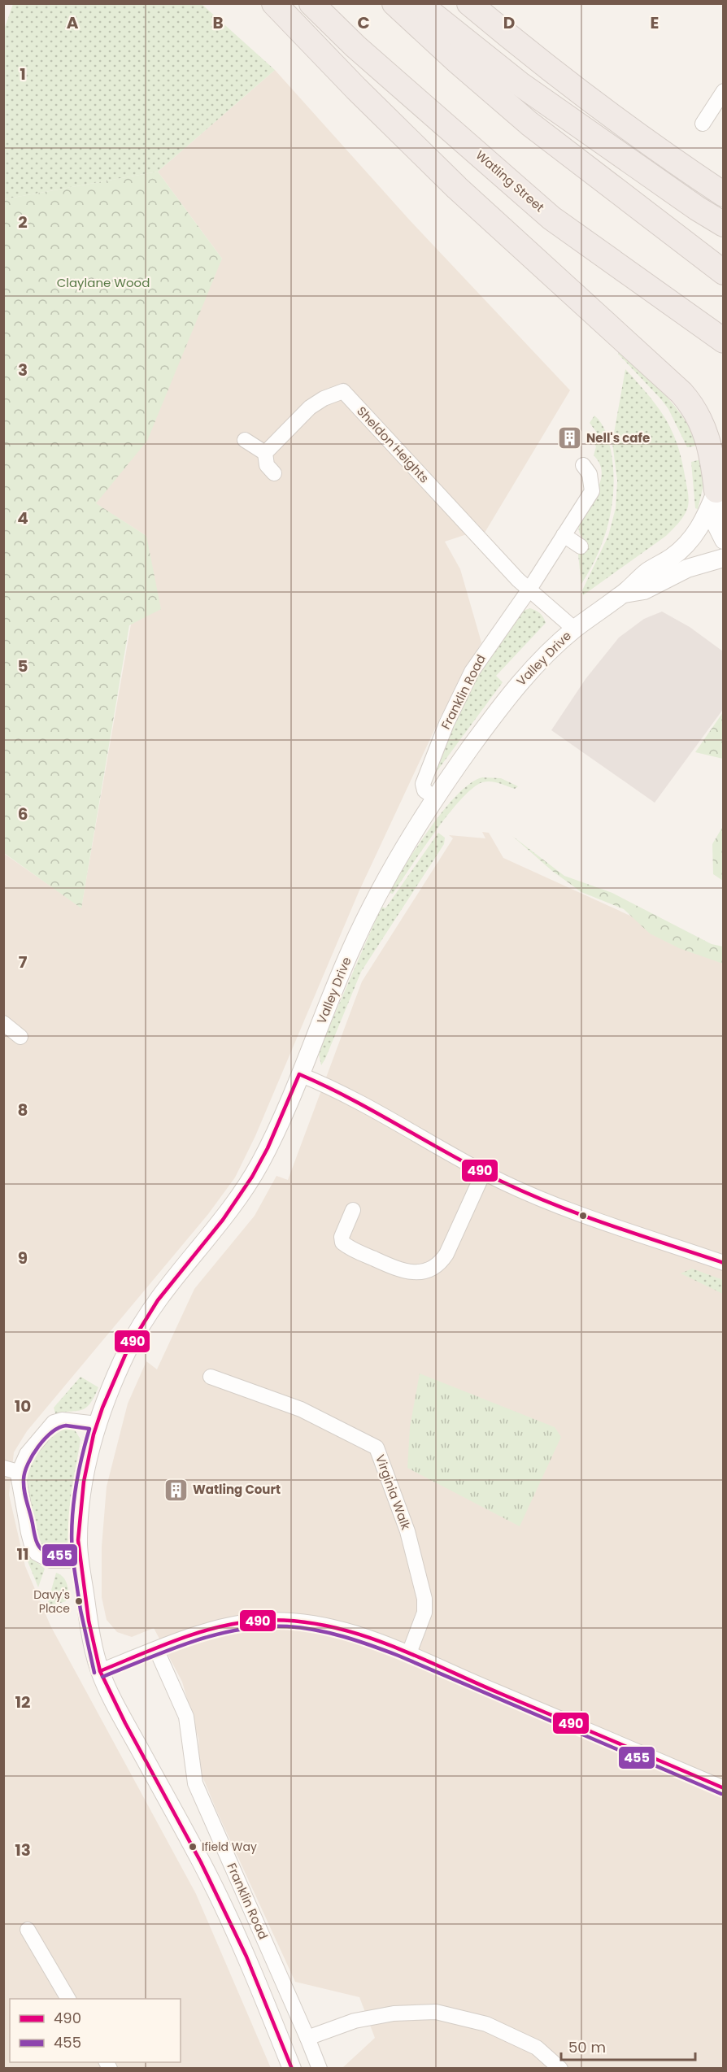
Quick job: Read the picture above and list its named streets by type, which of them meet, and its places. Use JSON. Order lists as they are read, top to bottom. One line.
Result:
{"streets":{"highway":["Watling Street"],"street":["Sheldon Heights","Valley Drive","Franklin Road","Virginia Walk"]},"crossings":[["Sheldon Heights","Franklin Road"],["Valley Drive","Franklin Road"]],"parks":["Claylane Wood"],"places":{"building":["Nell's cafe","Watling Court"],"other":["Davy's Place","Ifield Way"]},"lines":["transit line 490","transit line 455"],"legend":["490","455"],"scale_bar":"50 m","grid":{"columns":["A","B","C","D","E"],"rows":["1","2","3","4","5","6","7","8","9","10","11","12","13"]}}
